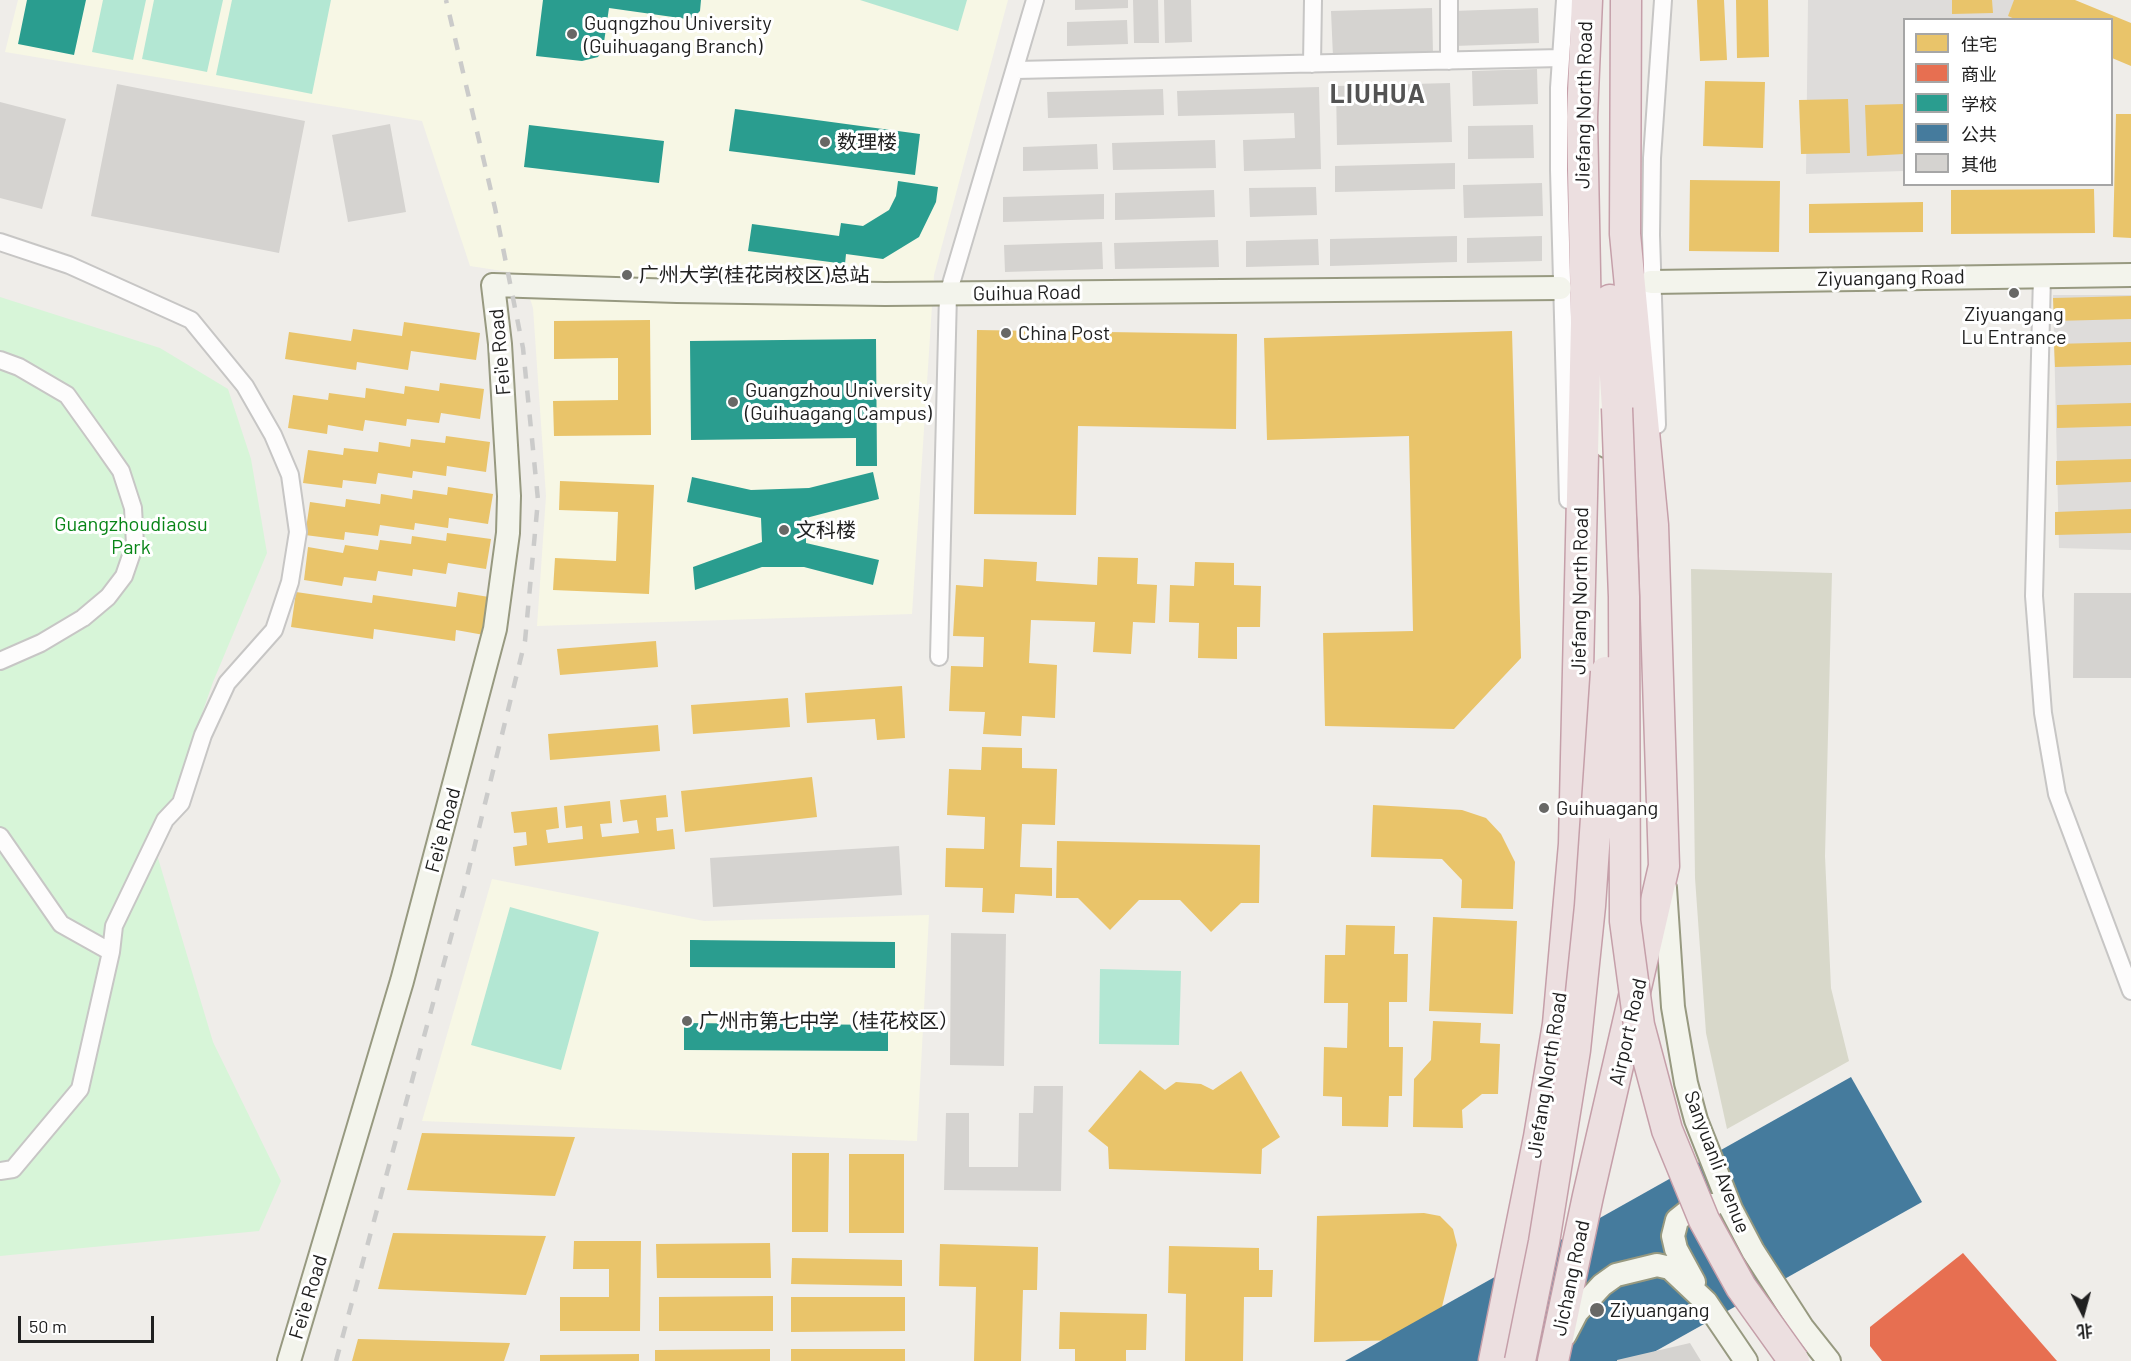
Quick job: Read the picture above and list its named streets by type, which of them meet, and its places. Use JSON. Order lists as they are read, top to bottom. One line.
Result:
{"streets":{"highway":["Jiefang North Road","Airport Road","Jichang Road"],"street":["Ziyuangang Road","Guihua Road","Fei'e Road","Sanyuanli Avenue"]},"crossings":[["Jiefang North Road","Airport Road"],["Jiefang North Road","Sanyuanli Avenue"],["Guihua Road","Fei'e Road"],["Airport Road","Sanyuanli Avenue"],["Airport Road","Jichang Road"]],"districts":["LIUHUA"],"parks":["Guangzhoudiaosu Park"],"places":["Guqngzhou University (Guihuagang Branch)","数理楼","广州大学(桂花岗校区)总站","Ziyuangang Lu Entrance","China Post","Guangzhou University (Guihuagang Campus)","文科楼","Guihuagang","广州市第七中学（桂花校区）","Ziyuangang"],"legend":["住宅","商业","学校","公共","其他"],"scale_bar":"50 m","north":"bottom"}
